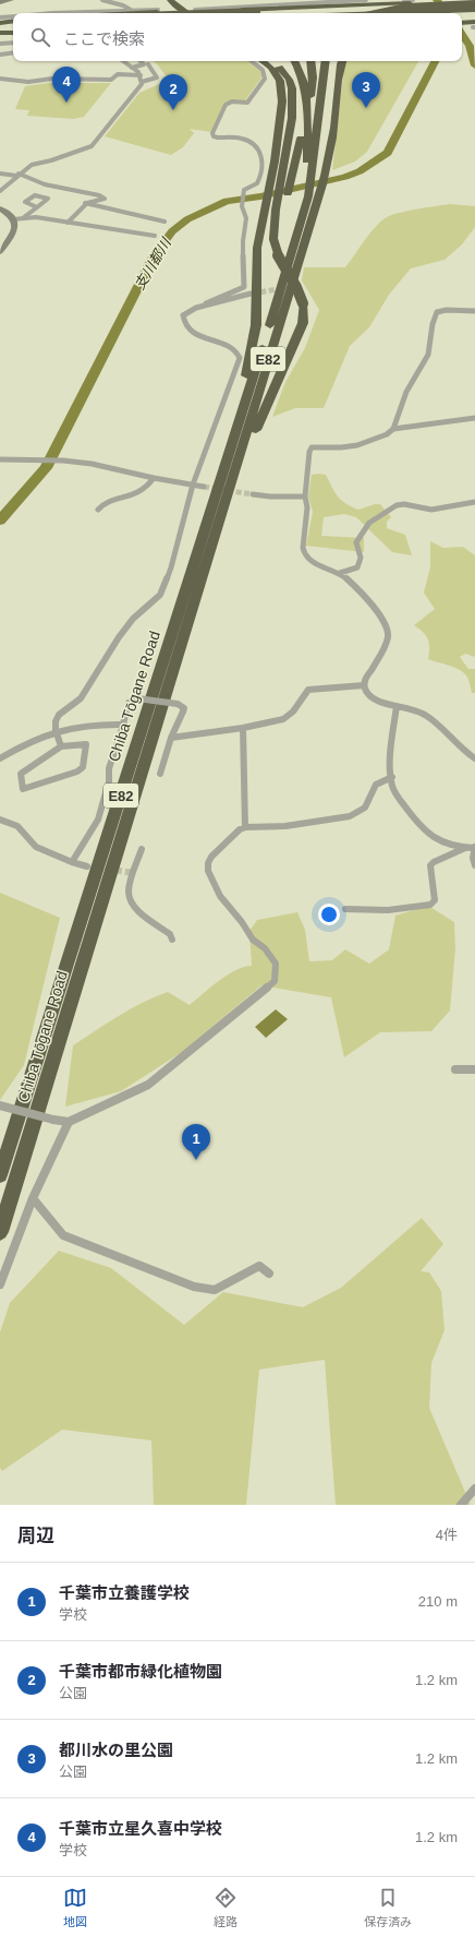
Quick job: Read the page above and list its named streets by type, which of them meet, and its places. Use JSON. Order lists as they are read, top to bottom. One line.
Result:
{"streets":{"highway":["E82","Chiba Tōgane Road"]},"crossings":[["E82","Chiba Tōgane Road"]],"water":["支川都川"],"page":{"search":"ここで検索","pins":["4","3","2","1"],"heading":["周辺","4件"],"list":[{"mark":"1","name":"千葉市立養護学校","note":"学校","value":"210 m"},{"mark":"2","name":"千葉市都市緑化植物園","note":"公園","value":"1.2 km"},{"mark":"3","name":"都川水の里公園","note":"公園","value":"1.2 km"},{"mark":"4","name":"千葉市立星久喜中学校","note":"学校","value":"1.2 km"}],"nav":["地図","経路","保存済み"]}}
